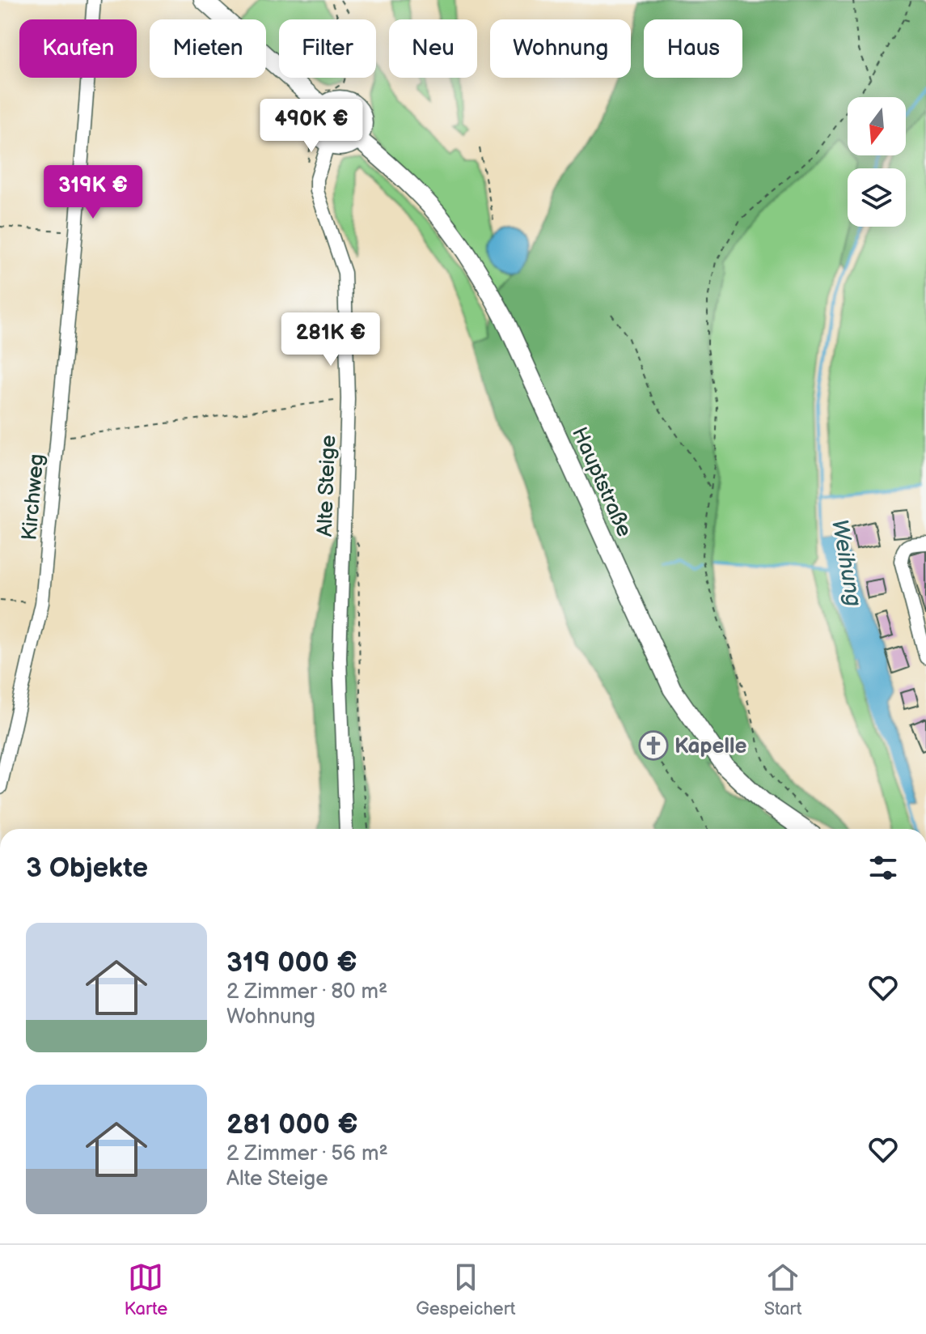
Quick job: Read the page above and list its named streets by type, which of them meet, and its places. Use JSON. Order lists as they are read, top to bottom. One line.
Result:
{"streets":{"main road":["Hauptstraße"],"street":["Alte Steige","Kirchweg"]},"water":["Weihung"],"places":{"church":["Kapelle"]},"north":"bottom","page":{"chip":["Kaufen","Mieten","Filter","Neu","Wohnung","Haus"],"price":["490K €","319K €","281K €"],"heading":"3 Objekte","list":[{"name":"319 000 €","note":"2 Zimmer · 80 m² · Wohnung"},{"name":"281 000 €","note":"2 Zimmer · 56 m² · Alte Steige"}],"tabs":["Karte","Gespeichert","Start"]}}
